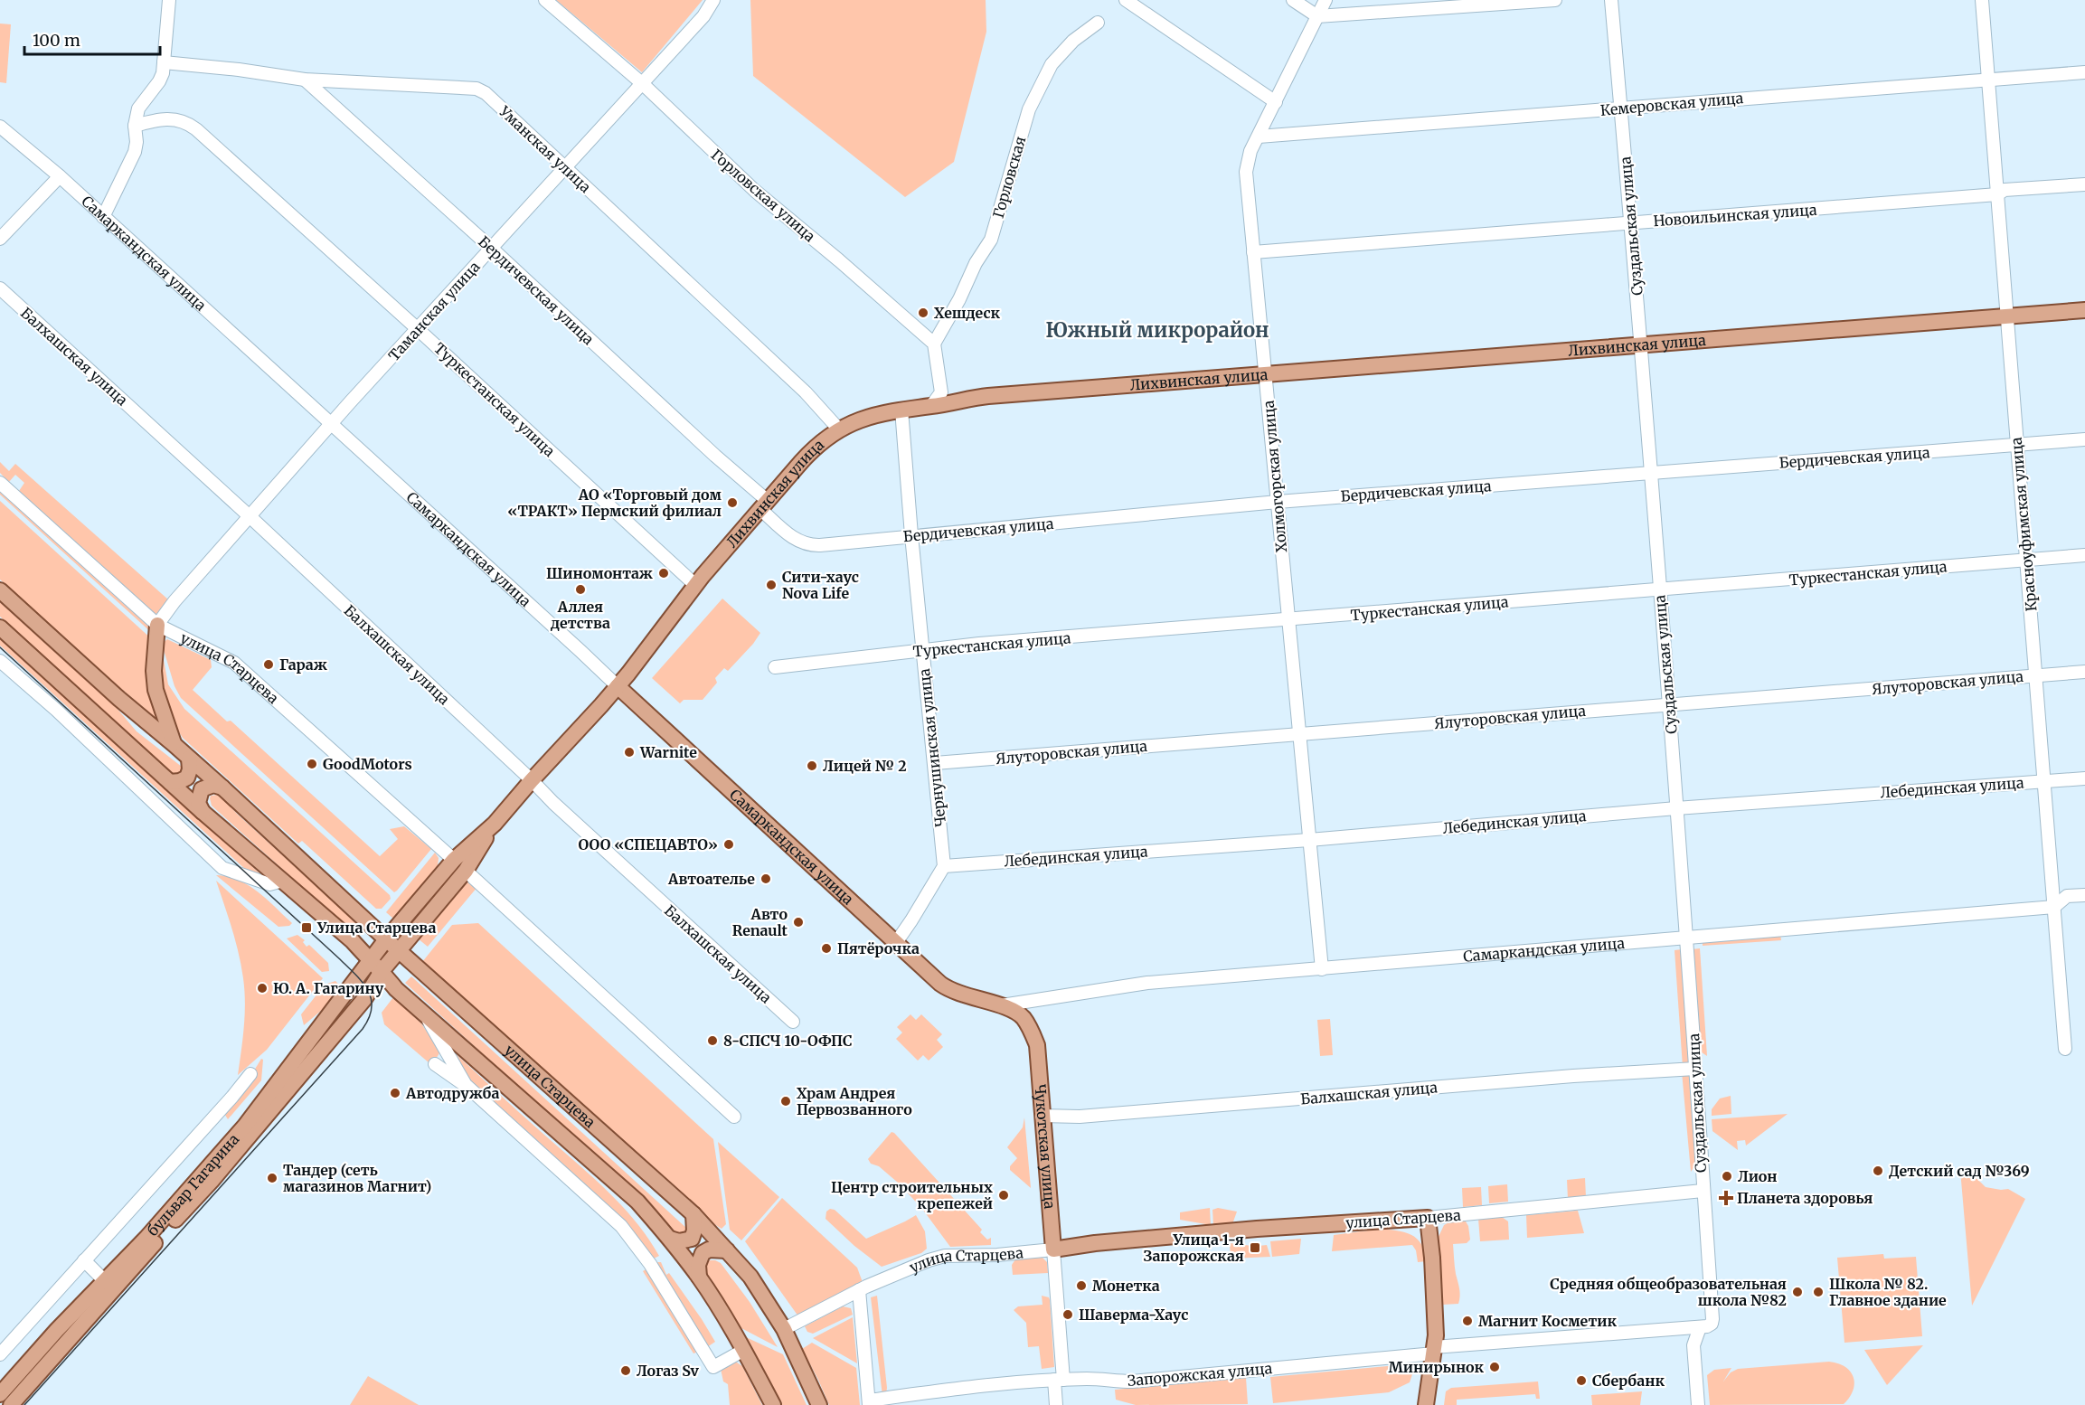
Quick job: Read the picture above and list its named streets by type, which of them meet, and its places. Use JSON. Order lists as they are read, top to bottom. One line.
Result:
{"streets":{"main road":["Самаркандская улица","Лихвинская улица","улица Старцева","Чукотская улица","бульвар Гагарина"],"street":["Кемеровская улица","Уманская улица","Горловская","Горловская улица","Новоильинская улица","Суздальская улица","Бердичевская улица","Таманская улица","Балхашская улица","Туркестанская улица","Холмогорская улица","Красноуфимская улица","Ялуторовская улица","Чернушинская улица","Лебединская улица","Запорожская улица"]},"crossings":[["Кемеровская улица","Суздальская улица"],["Кемеровская улица","Холмогорская улица"],["Кемеровская улица","Красноуфимская улица"],["Уманская улица","Бердичевская улица"],["Уманская улица","Таманская улица"],["Уманская улица","Лихвинская улица"],["Горловская","Горловская улица"],["Горловская улица","Таманская улица"],["Новоильинская улица","Суздальская улица"],["Новоильинская улица","Холмогорская улица"],["Новоильинская улица","Красноуфимская улица"],["Суздальская улица","Самаркандская улица"],["Суздальская улица","Бердичевская улица"],["Суздальская улица","Лихвинская улица"],["Суздальская улица","Балхашская улица"],["Суздальская улица","Туркестанская улица"],["Суздальская улица","улица Старцева"],["Суздальская улица","Ялуторовская улица"],["Суздальская улица","Лебединская улица"],["Суздальская улица","Запорожская улица"],["Самаркандская улица","Таманская улица"],["Самаркандская улица","Лихвинская улица"],["Самаркандская улица","Холмогорская улица"],["Самаркандская улица","Красноуфимская улица"],["Самаркандская улица","Чукотская улица"],["Бердичевская улица","Таманская улица"],["Бердичевская улица","Лихвинская улица"],["Бердичевская улица","Холмогорская улица"],["Бердичевская улица","Красноуфимская улица"],["Бердичевская улица","Чернушинская улица"],["Таманская улица","Балхашская улица"],["Таманская улица","Туркестанская улица"],["Таманская улица","улица Старцева"],["Лихвинская улица","Балхашская улица"],["Лихвинская улица","Туркестанская улица"],["Лихвинская улица","Холмогорская улица"],["Лихвинская улица","Красноуфимская улица"],["Лихвинская улица","Чернушинская улица"],["Балхашская улица","Чукотская улица"],["Туркестанская улица","Холмогорская улица"],["Туркестанская улица","Красноуфимская улица"],["Туркестанская улица","Чернушинская улица"],["Холмогорская улица","Ялуторовская улица"],["Холмогорская улица","Лебединская улица"],["Красноуфимская улица","Ялуторовская улица"],["Красноуфимская улица","Лебединская улица"],["улица Старцева","Чукотская улица"],["улица Старцева","бульвар Гагарина"],["Ялуторовская улица","Чернушинская улица"],["Чернушинская улица","Лебединская улица"],["Чукотская улица","Запорожская улица"]],"districts":["Южный микрорайон"],"places":{"other":["Хешдеск","АО «Торговый дом «ТРАКТ» Пермский филиал","Шинoмонтаж","Сити-хаус Nova Life","Аллея детства","Гараж","Warnite","GoodMotors","Лицей № 2","ООО «СПЕЦАВТО»","Автоателье","Авто Renault","Пятёрочка","Ю. А. Гагарину","8-СПСЧ 10-ОФПС","Автодружба","Храм Андрея Первозванного","Детский сад №369","Лион","Тандер (сеть магазинов Магнит)","Центр строительных крепежей","Монетка","Средняя общеобразовательная школа №82","Школа № 82. Главное здание","Шаверма-Хаус","Магнит Косметик","Минирынок","Логаз Sv","Сбербанк"],"transit":["Улица Старцева","Улица 1-я Запорожская"],"health":["Планета здоровья"]},"scale_bar":"100 m"}
